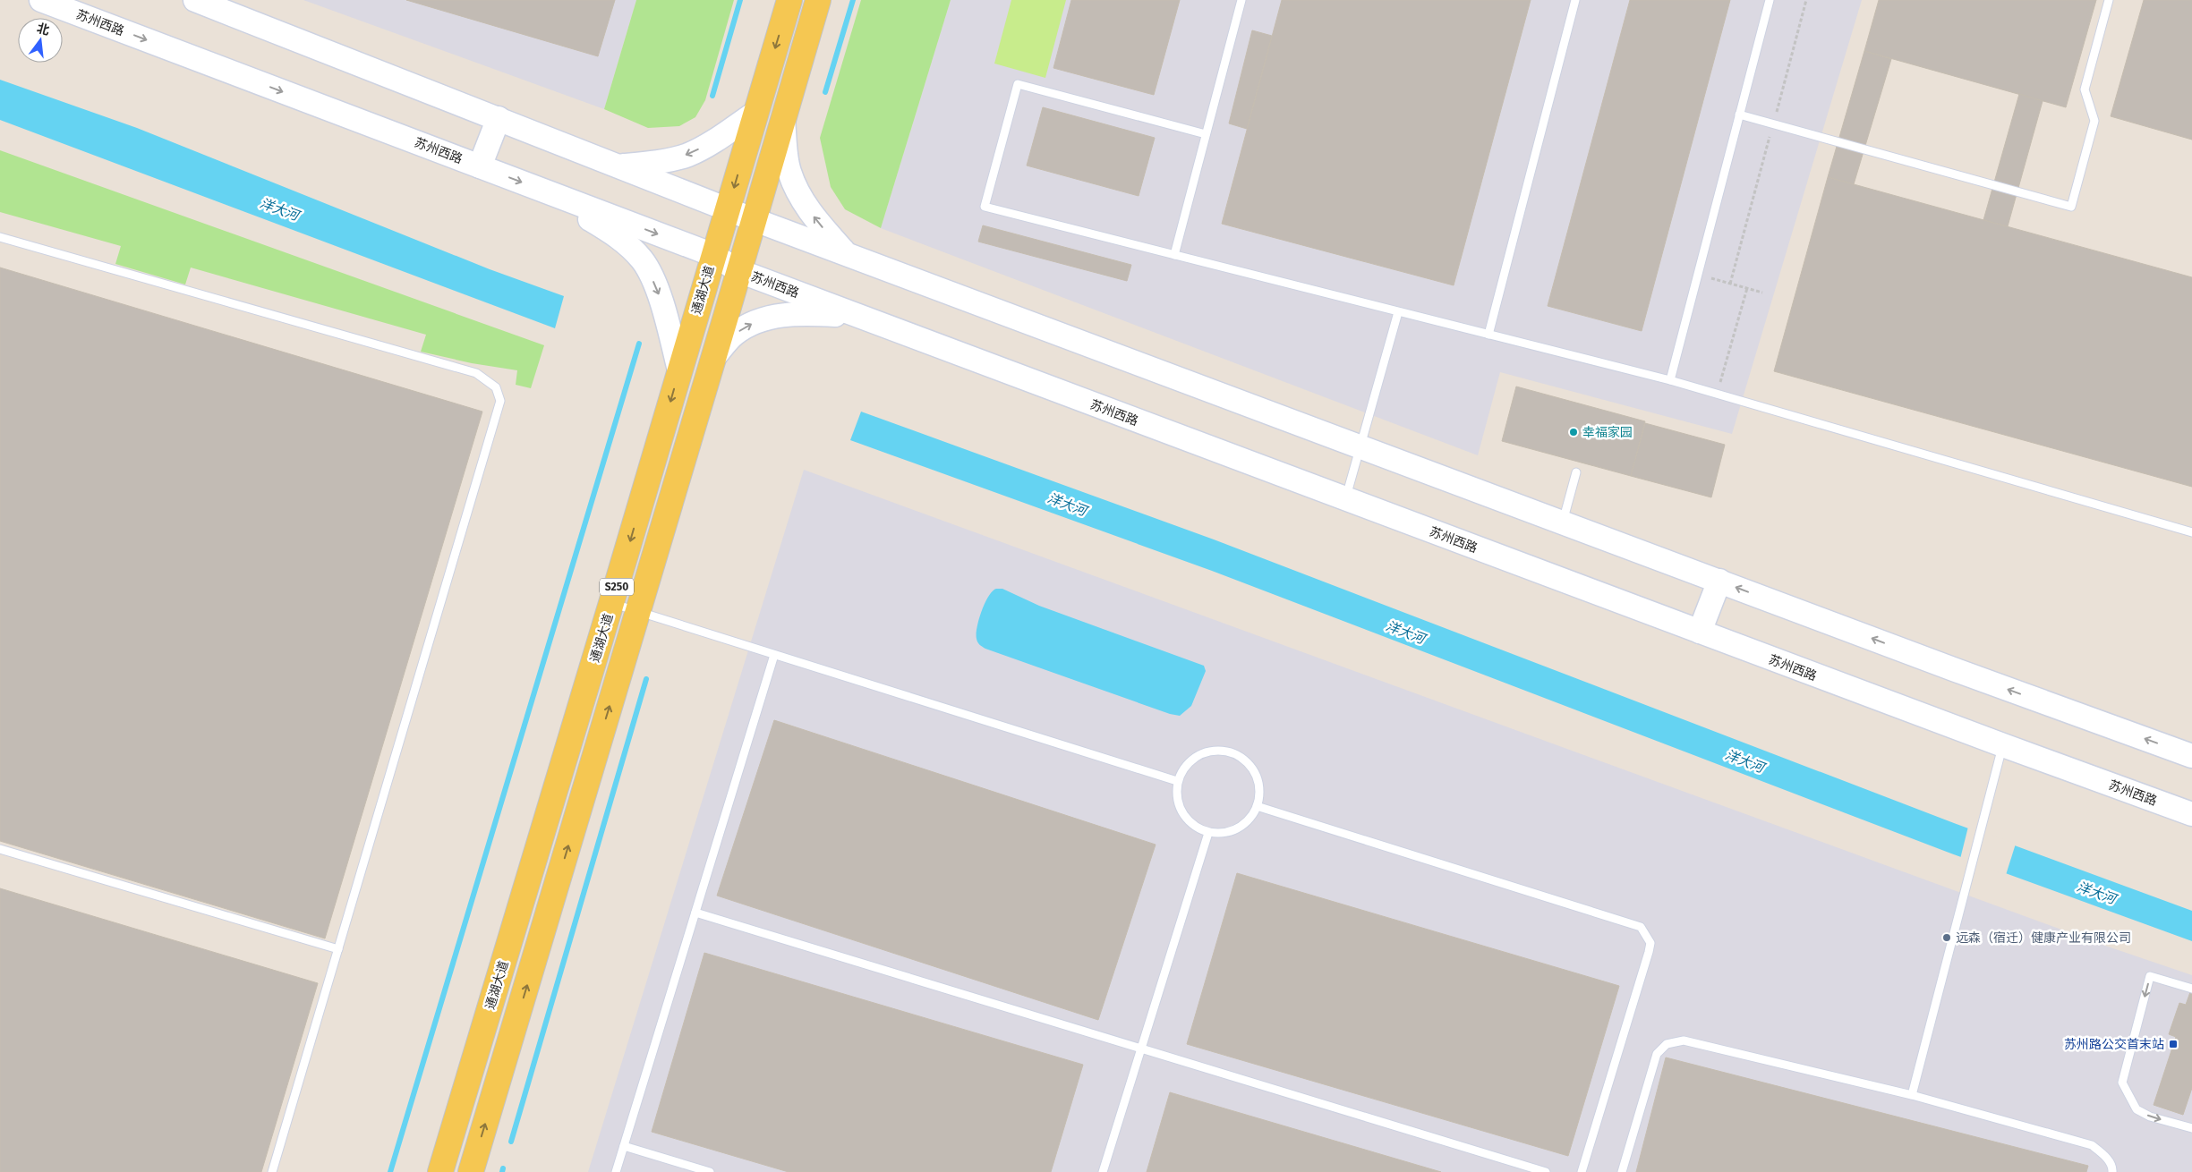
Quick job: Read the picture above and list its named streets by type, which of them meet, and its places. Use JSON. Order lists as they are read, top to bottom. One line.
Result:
{"streets":{"main road":["苏州西路","通湖大道","S250"]},"crossings":[["苏州西路","通湖大道"],["苏州西路","S250"]],"water":["洋大河"],"places":{"other":["幸福家园","远森（宿迁）健康产业有限公司"],"transit":["苏州路公交首末站"]},"north":"top"}
